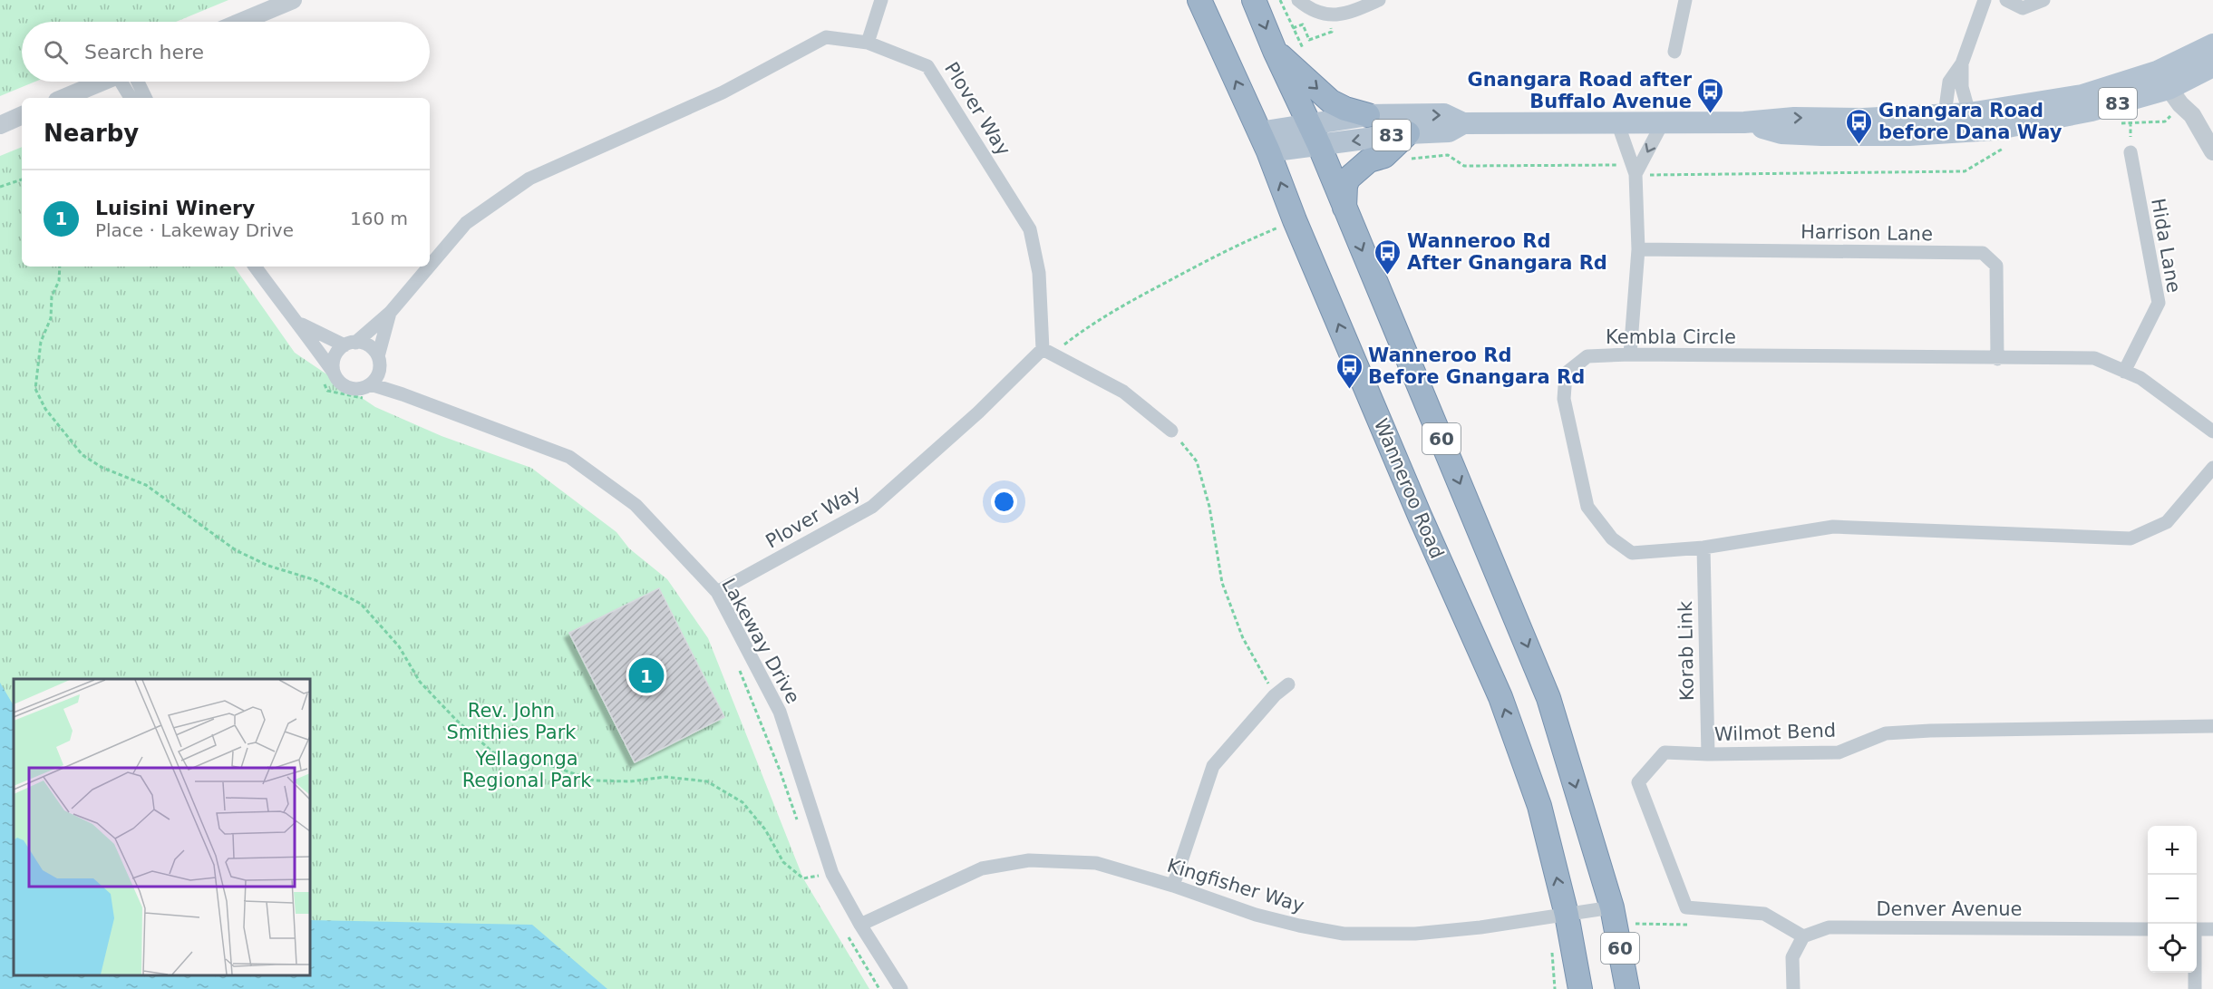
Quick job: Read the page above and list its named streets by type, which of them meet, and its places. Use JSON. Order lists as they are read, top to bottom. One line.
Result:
{"streets":{"highway":["83","60","Wanneroo Road"],"street":["Plover Way","Harrison Lane","Hida Lane","Kembla Circle","Lakeway Drive","Korab Link","Wilmot Bend","Kingfisher Way","Denver Avenue"]},"crossings":[["83","60"],["83","Wanneroo Road"],["Plover Way","Lakeway Drive"],["Harrison Lane","Kembla Circle"],["Hida Lane","Kembla Circle"],["Kembla Circle","Korab Link"],["60","Kingfisher Way"],["Wanneroo Road","Kingfisher Way"],["Lakeway Drive","Kingfisher Way"],["Korab Link","Wilmot Bend"],["Wilmot Bend","Denver Avenue"]],"parks":["Rev. John Smithies Park","Yellagonga Regional Park"],"places":{"bus stop":["Gnangara Road after Buffalo Avenue","Gnangara Road before Dana Way","Wanneroo Rd After Gnangara Rd","Wanneroo Rd Before Gnangara Rd"]},"page":{"search":"Search here","heading":"Nearby","list":[{"mark":"1","name":"Luisini Winery","note":"Place · Lakeway Drive","value":"160 m"}],"pins":"1","map_buttons":["+","−"]}}
